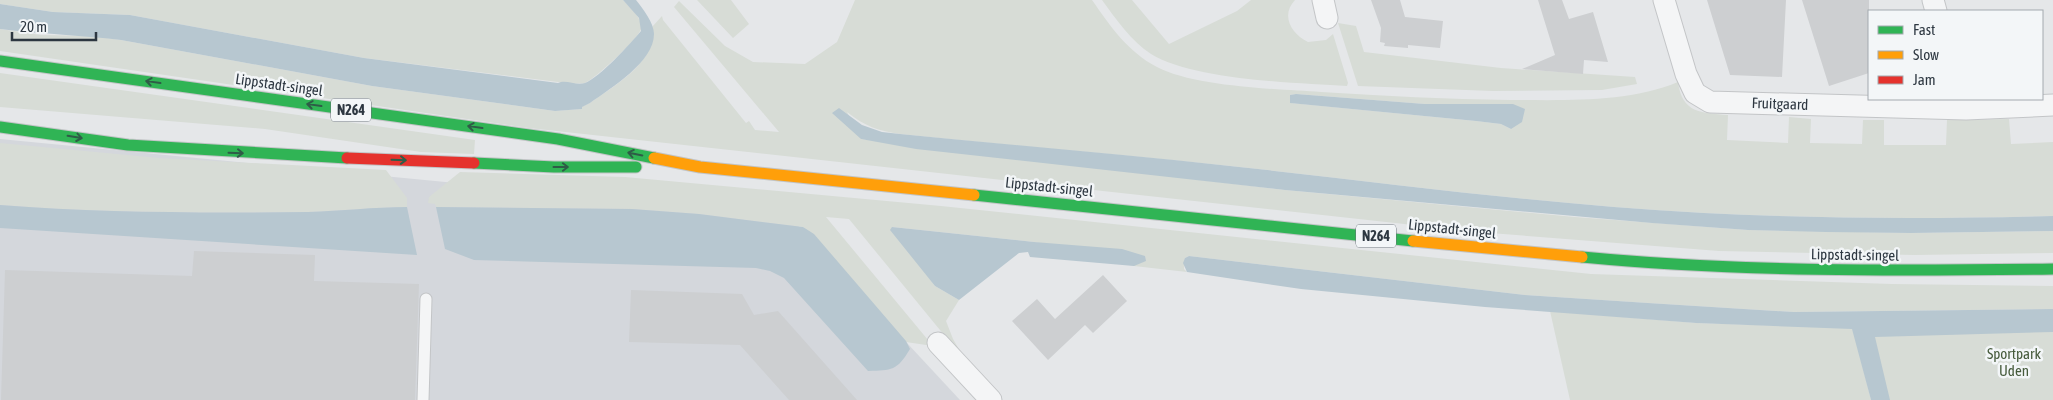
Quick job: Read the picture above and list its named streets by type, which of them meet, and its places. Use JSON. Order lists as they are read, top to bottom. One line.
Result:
{"streets":{"main road":["Lippstadt-singel","N264"],"street":["Fruitgaard"]},"parks":["Sportpark Uden"],"legend":["Fast","Slow","Jam"],"scale_bar":"20 m"}
